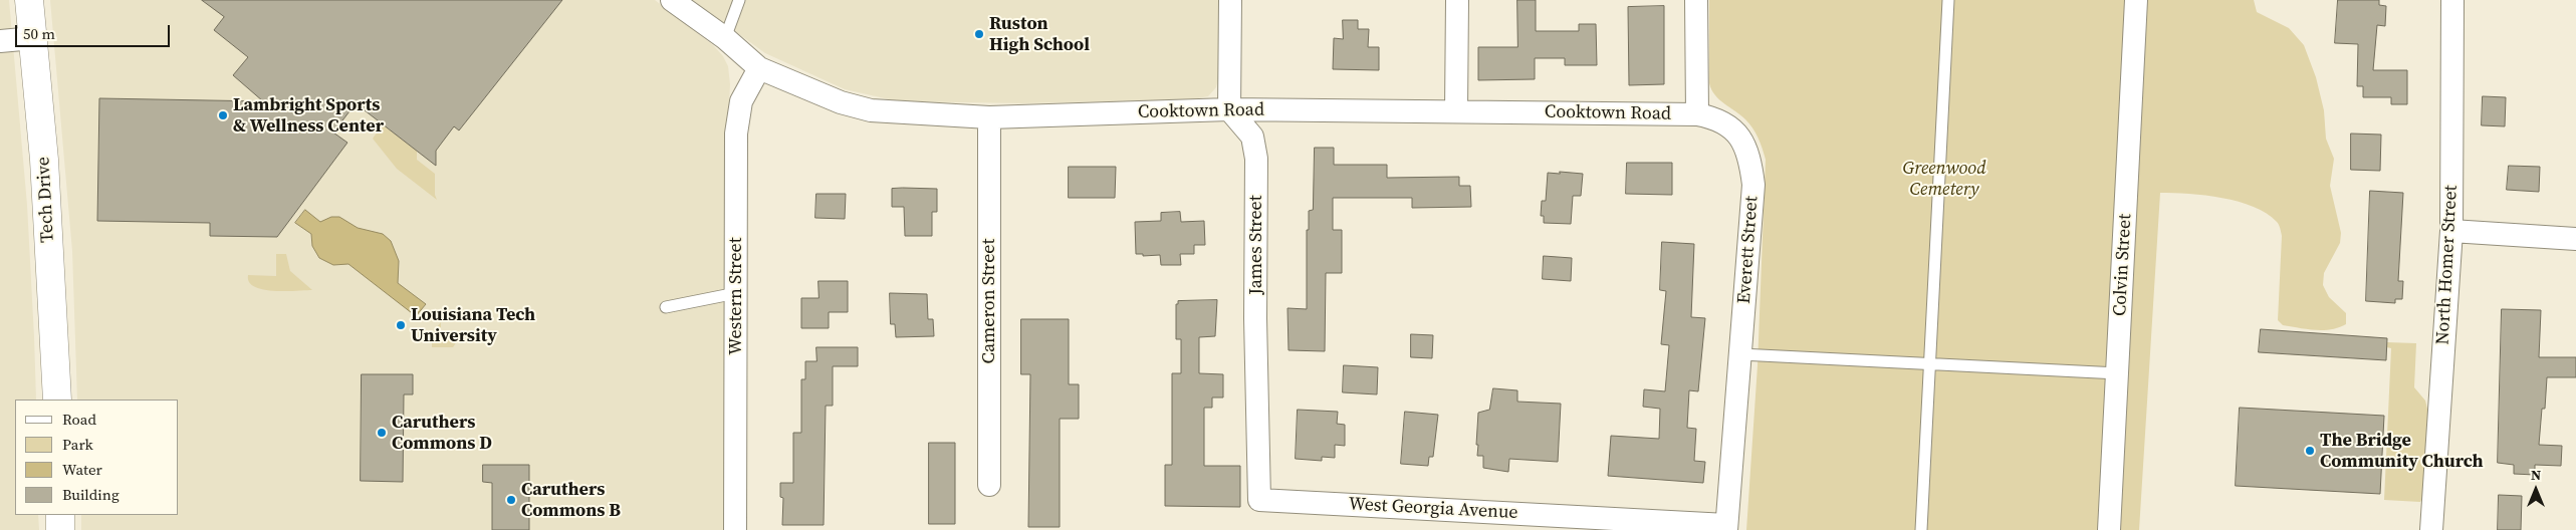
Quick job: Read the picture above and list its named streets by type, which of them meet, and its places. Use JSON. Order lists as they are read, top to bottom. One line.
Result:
{"streets":{"main road":["Tech Drive"],"street":["Cooktown Road","James Street","Everett Street","Colvin Street","North Homer Street","Western Street","Cameron Street","West Georgia Avenue"]},"crossings":[["Cooktown Road","James Street"],["Cooktown Road","Everett Street"],["Cooktown Road","Western Street"],["Cooktown Road","Cameron Street"],["James Street","West Georgia Avenue"],["Everett Street","West Georgia Avenue"]],"parks":["Greenwood Cemetery"],"places":["Ruston High School","Lambright Sports & Wellness Center","Louisiana Tech University","Caruthers Commons D","The Bridge Community Church","Caruthers Commons B"],"legend":["Road","Park","Water","Building"],"scale_bar":"50 m","north":"top"}
